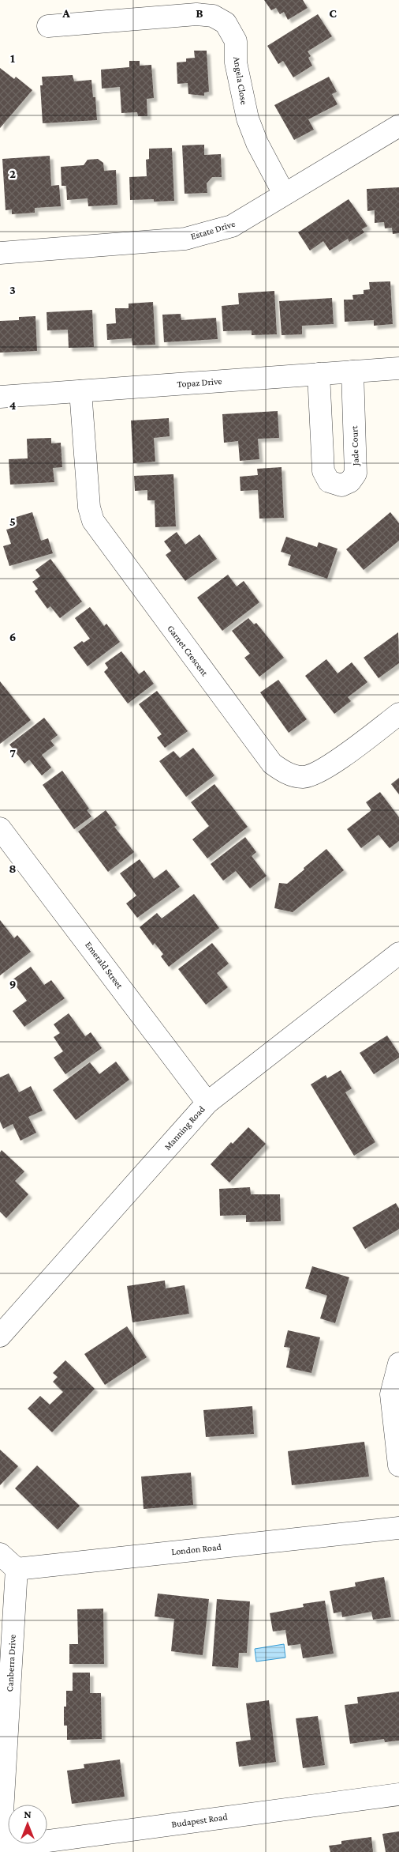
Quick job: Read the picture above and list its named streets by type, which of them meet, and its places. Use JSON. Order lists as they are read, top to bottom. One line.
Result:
{"streets":{"street":["Angela Close","Estate Drive","Topaz Drive","Jade Court","Garnet Crescent","Emerald Street","Manning Road","London Road","Canberra Drive","Budapest Road"]},"crossings":[["Angela Close","Estate Drive"],["Topaz Drive","Jade Court"],["Topaz Drive","Garnet Crescent"],["Emerald Street","Manning Road"],["London Road","Canberra Drive"],["Canberra Drive","Budapest Road"]],"north":"top","grid":{"columns":["A","B","C"],"rows":["1","2","3","4","5","6","7","8","9"]}}
